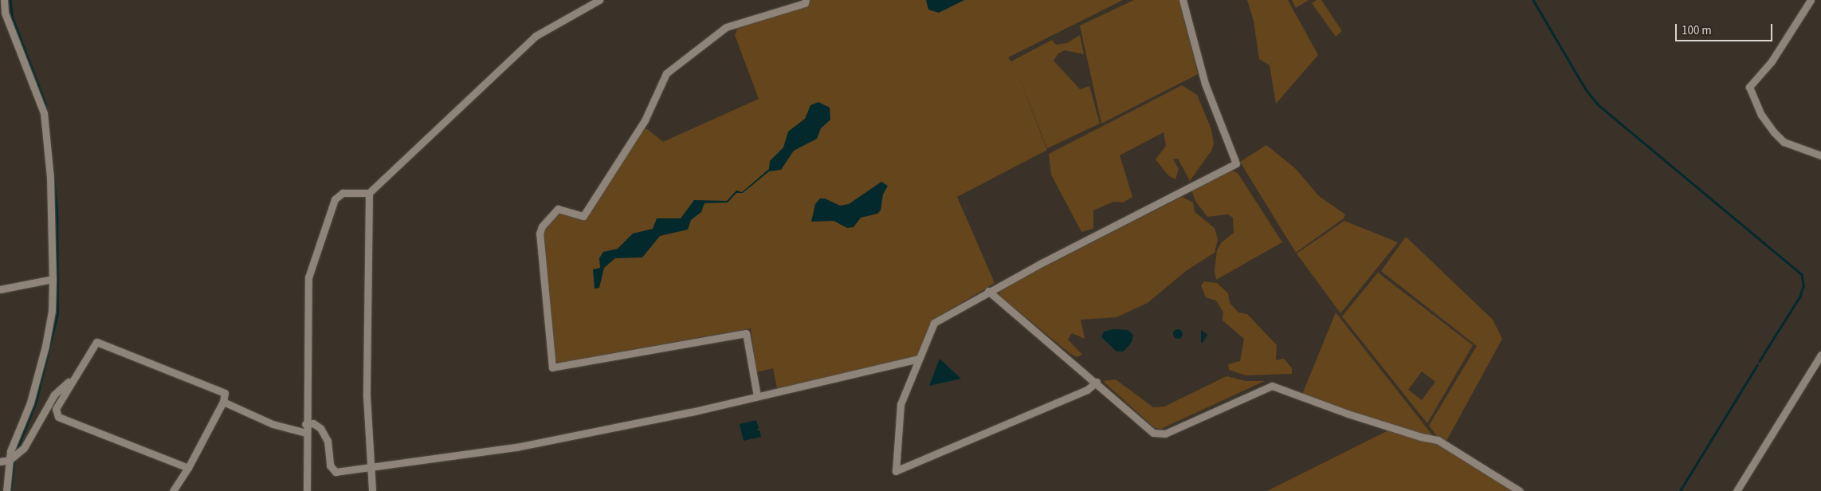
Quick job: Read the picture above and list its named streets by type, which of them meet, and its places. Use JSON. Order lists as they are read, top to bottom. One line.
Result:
{"scale_bar":"100 m"}
